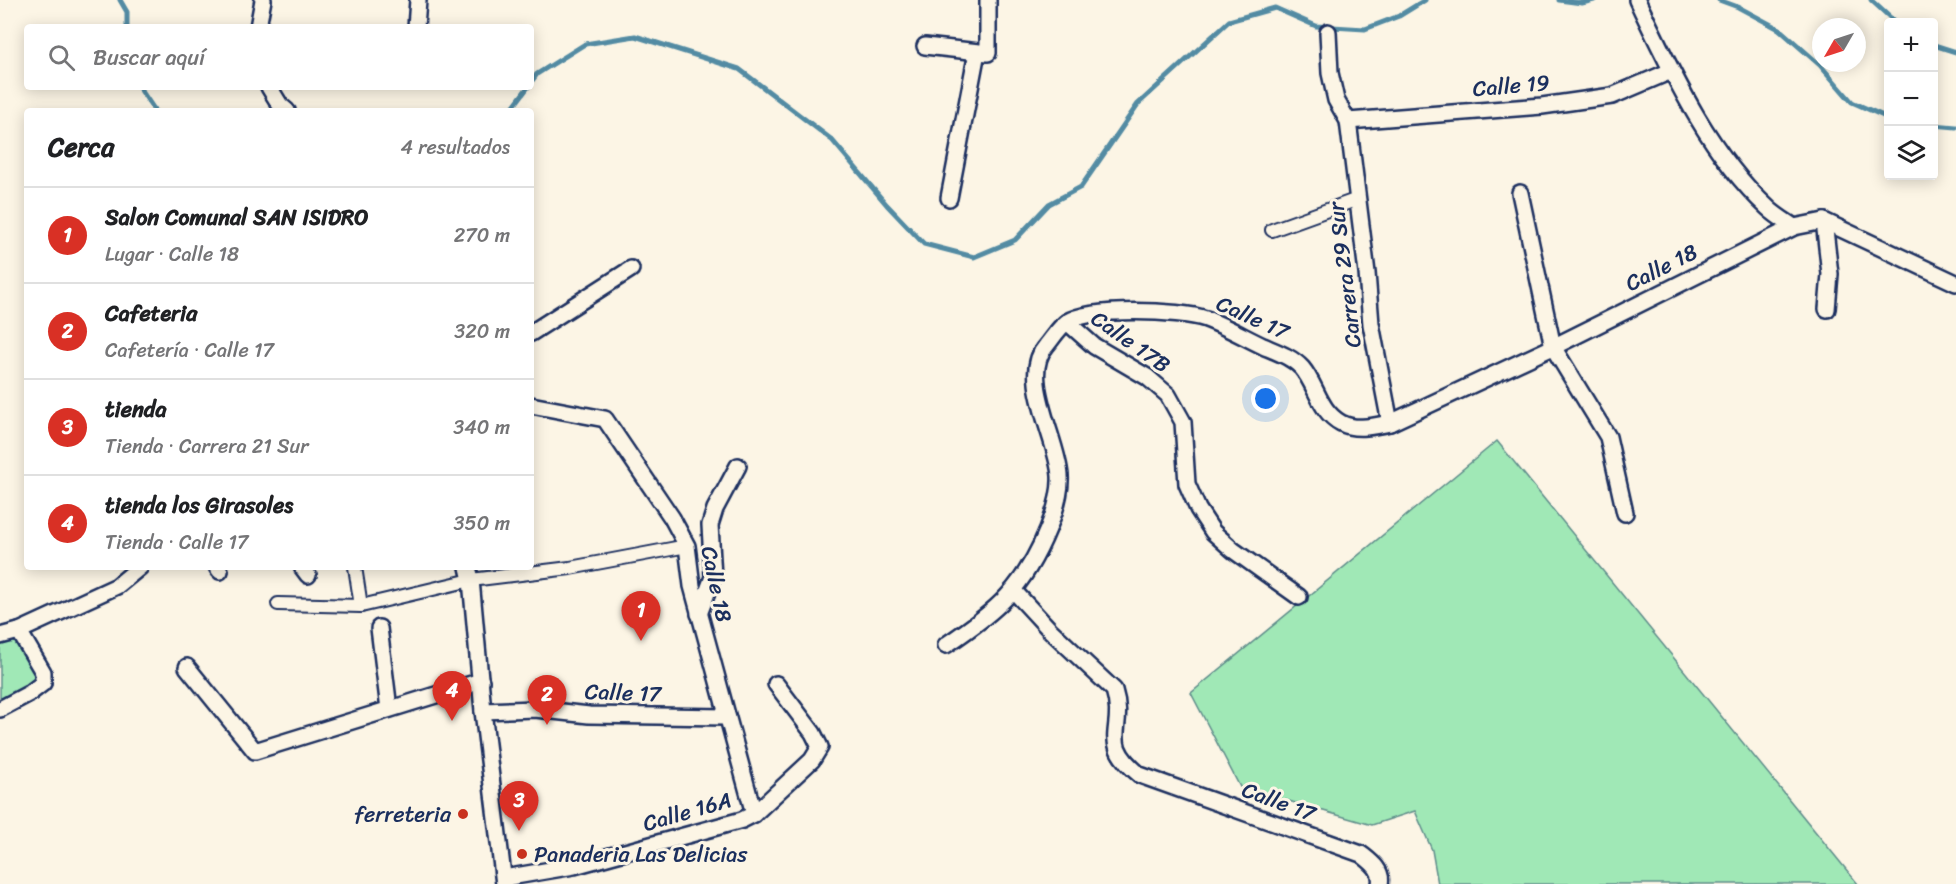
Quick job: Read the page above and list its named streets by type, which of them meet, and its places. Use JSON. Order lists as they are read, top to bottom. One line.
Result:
{"streets":{"street":["Calle 19","Calle 18","Carrera 29 Sur","Calle 17","Calle 17B","Calle 16A"]},"crossings":[["Calle 19","Carrera 29 Sur"],["Calle 18","Carrera 29 Sur"],["Calle 18","Calle 17"],["Calle 18","Calle 16A"],["Carrera 29 Sur","Calle 17"],["Calle 17","Calle 17B"]],"places":["ferreteria","Panaderia Las Delicias"],"north":"bottom left","page":{"map_buttons":["+","−"],"search":"Buscar aquí","heading":["Cerca","4 resultados"],"list":[{"mark":"1","name":"Salon Comunal SAN ISIDRO","note":"Lugar · Calle 18","value":"270 m"},{"mark":"2","name":"Cafeteria","note":"Cafetería · Calle 17","value":"320 m"},{"mark":"3","name":"tienda","note":"Tienda · Carrera 21 Sur","value":"340 m"},{"mark":"4","name":"tienda los Girasoles","note":"Tienda · Calle 17","value":"350 m"}],"pins":["1","4","2","3"]}}
